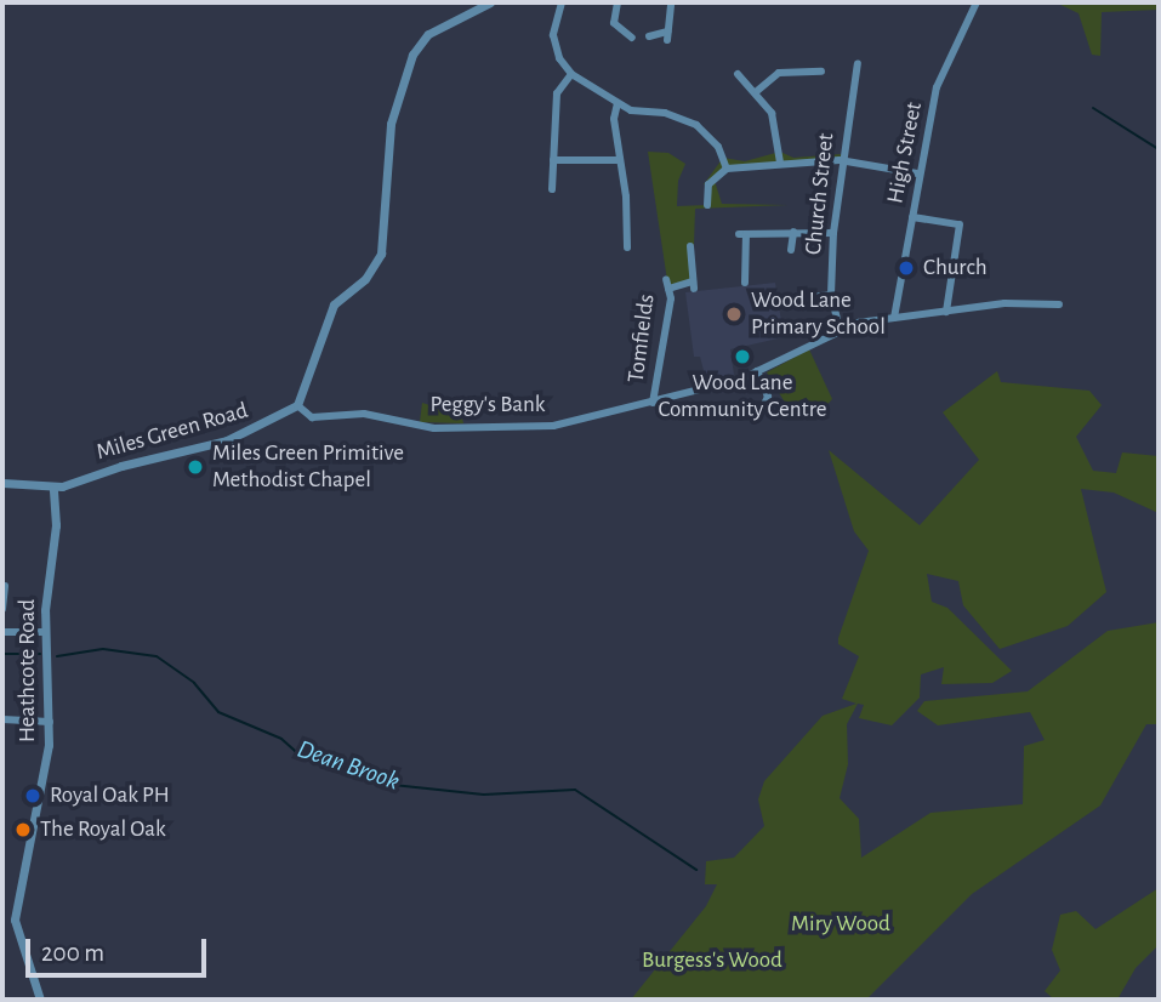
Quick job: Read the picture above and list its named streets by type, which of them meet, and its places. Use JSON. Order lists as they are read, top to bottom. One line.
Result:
{"streets":{"street":["High Street","Church Street","Tomfields","Peggy's Bank","Miles Green Road","Heathcote Road"]},"crossings":[["High Street","Peggy's Bank"],["Church Street","Peggy's Bank"],["Tomfields","Peggy's Bank"],["Peggy's Bank","Miles Green Road"],["Miles Green Road","Heathcote Road"]],"water":["Dean Brook"],"parks":["Miry Wood","Burgess's Wood"],"places":["Church","Wood Lane Primary School","Wood Lane Community Centre","Miles Green Primitive Methodist Chapel","Royal Oak PH","The Royal Oak"],"scale_bar":"200 m"}
